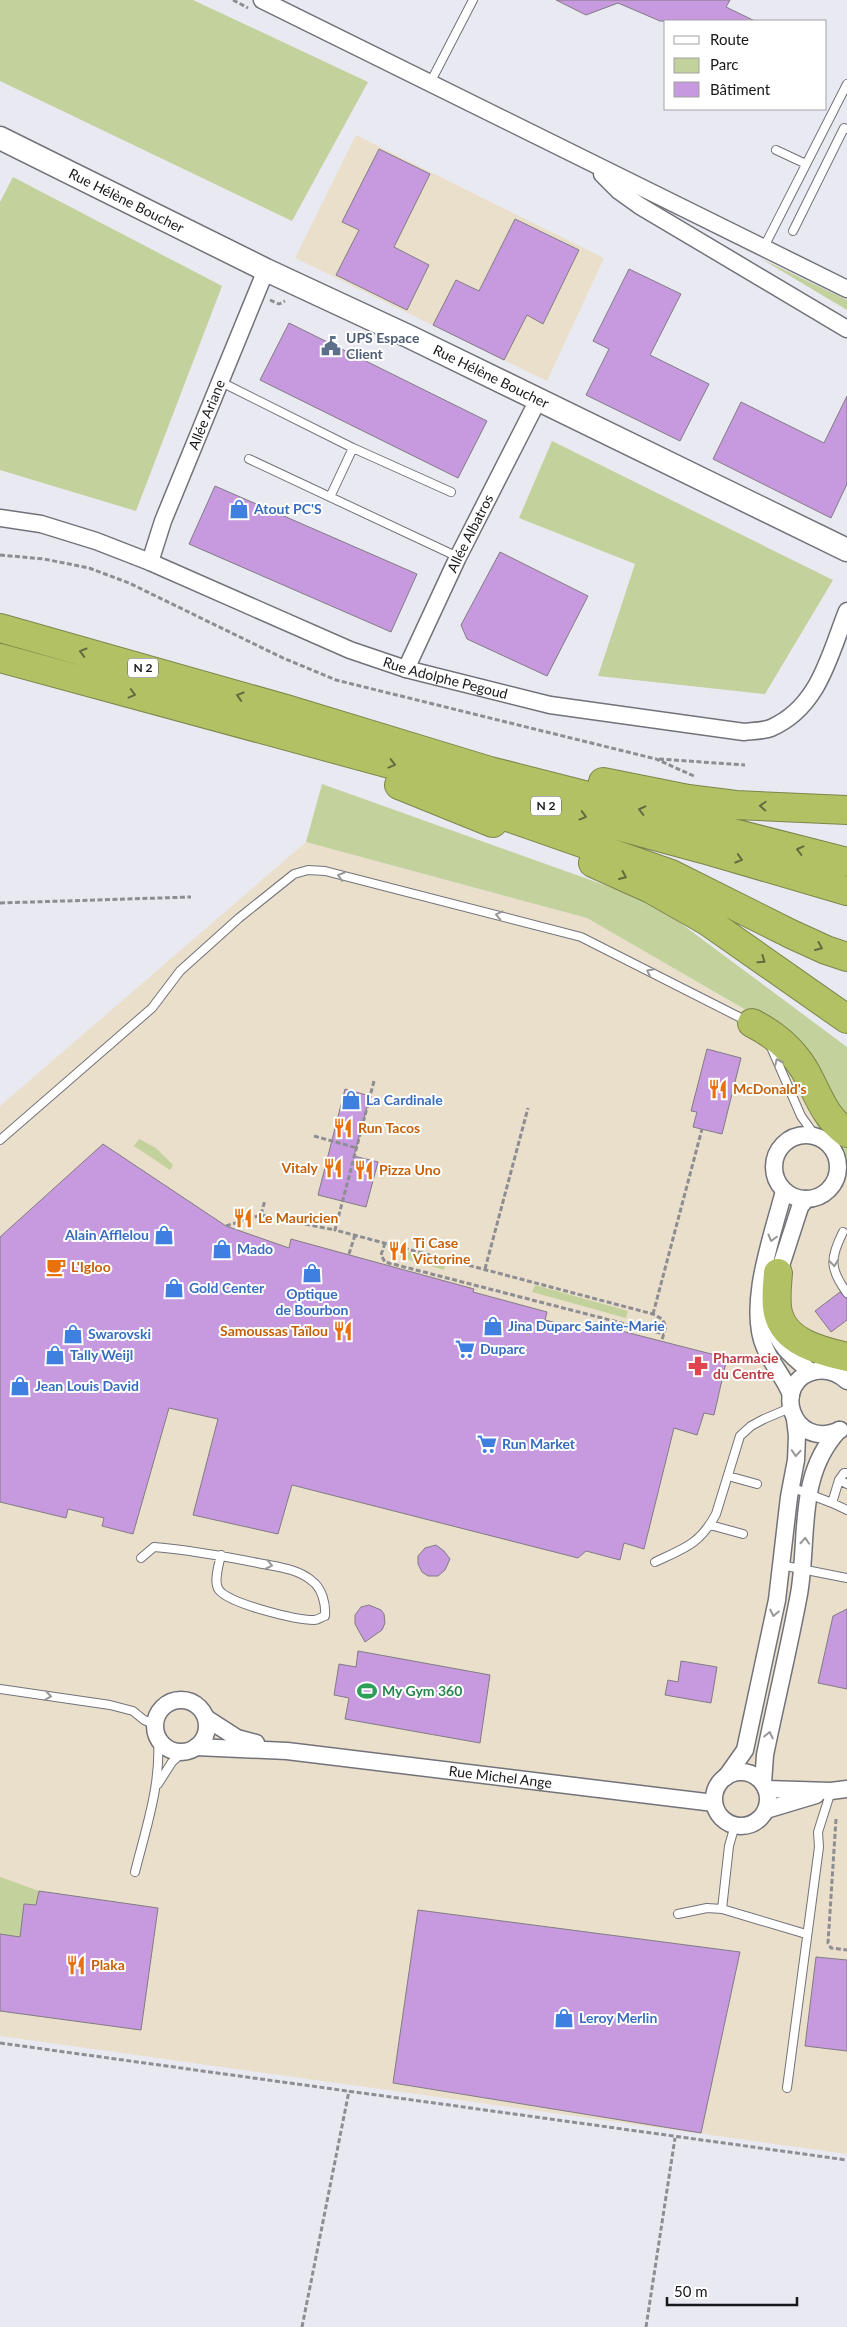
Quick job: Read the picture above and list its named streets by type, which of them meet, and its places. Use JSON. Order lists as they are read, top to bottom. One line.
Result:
{"streets":{"highway":["N 2"],"street":["Rue Hélène Boucher","Allée Ariane","Allée Albatros","Rue Adolphe Pegoud","Rue Michel Ange"]},"crossings":[["Rue Hélène Boucher","Allée Ariane"],["Rue Hélène Boucher","Allée Albatros"],["Allée Ariane","Rue Adolphe Pegoud"],["Allée Albatros","Rue Adolphe Pegoud"]],"places":{"public building":["UPS Espace Client"],"shop":["Atout PC'S","La Cardinale","Alain Afflelou","Mado","Optique de Bourbon","Gold Center","Jina Duparc Sainte-Marie","Swarovski","Tally Weijl","Jean Louis David","Leroy Merlin"],"restaurant":["McDonald's","Run Tacos","Vitaly","Pizza Uno","Le Mauricien","Ti Case Victorine","Samoussas Taïlou","Plaka"],"cafe":["L'Igloo"],"supermarket":["Duparc","Run Market"],"pharmacy":["Pharmacie du Centre"],"sports":["My Gym 360"]},"legend":["Route","Parc","Bâtiment"],"scale_bar":"50 m"}
